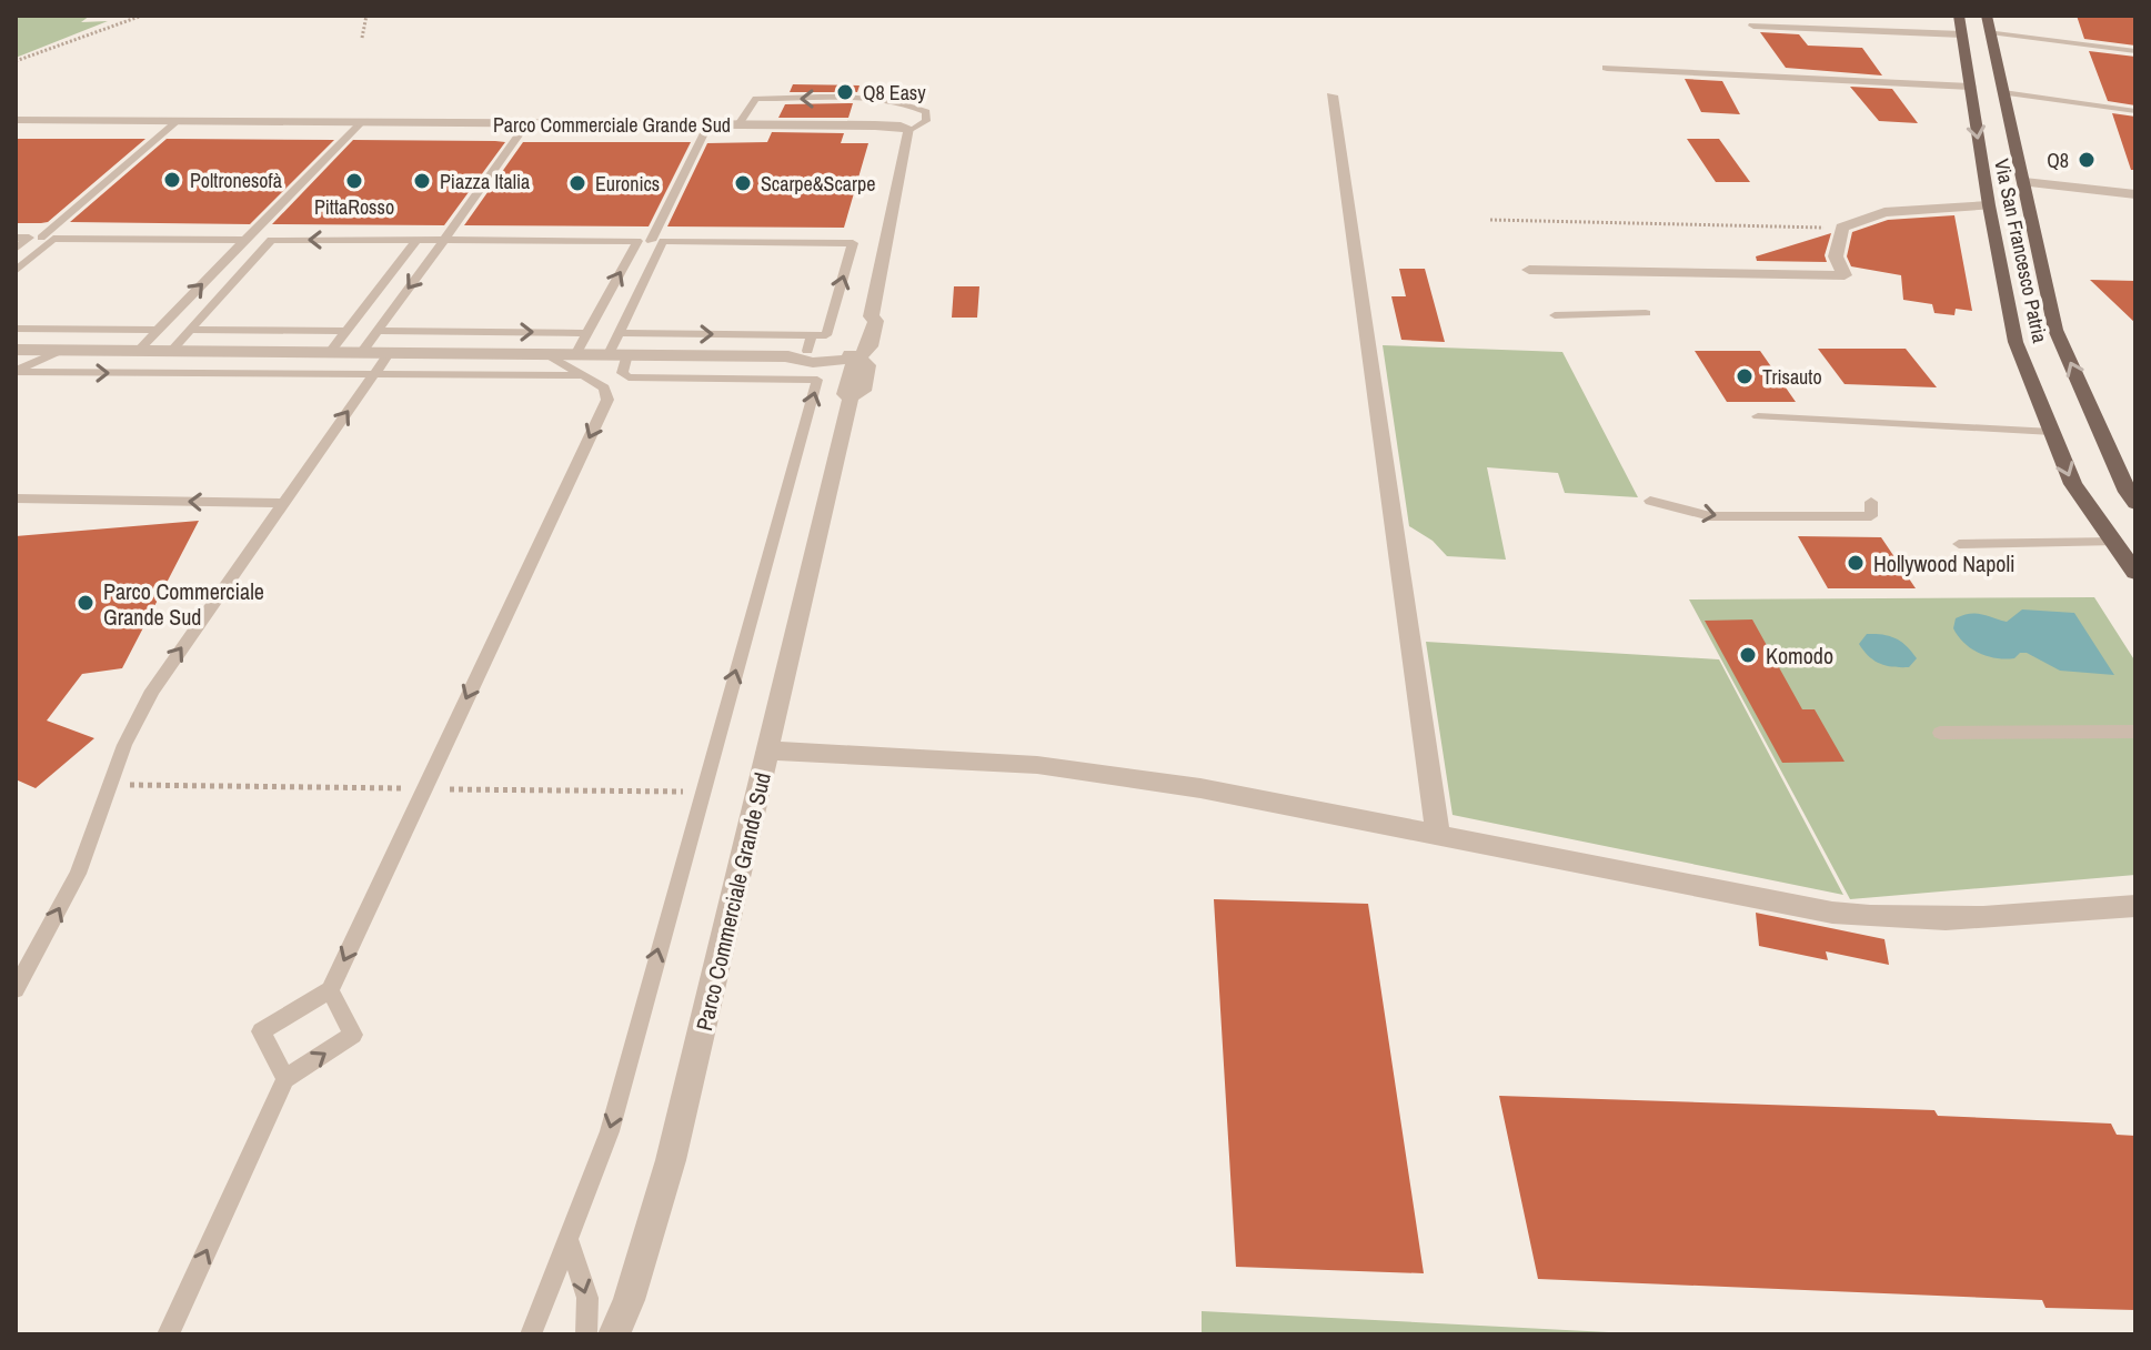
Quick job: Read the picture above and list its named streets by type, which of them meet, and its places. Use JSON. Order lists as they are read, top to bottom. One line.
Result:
{"streets":{"main road":["Via San Francesco Patria"],"street":["Parco Commerciale Grande Sud"]},"places":["Q8 Easy","Q8","Poltronesofà","PittaRosso","Piazza Italia","Euronics","Scarpe&Scarpe","Trisauto","Hollywood Napoli","Parco Commerciale Grande Sud","Komodo"]}
